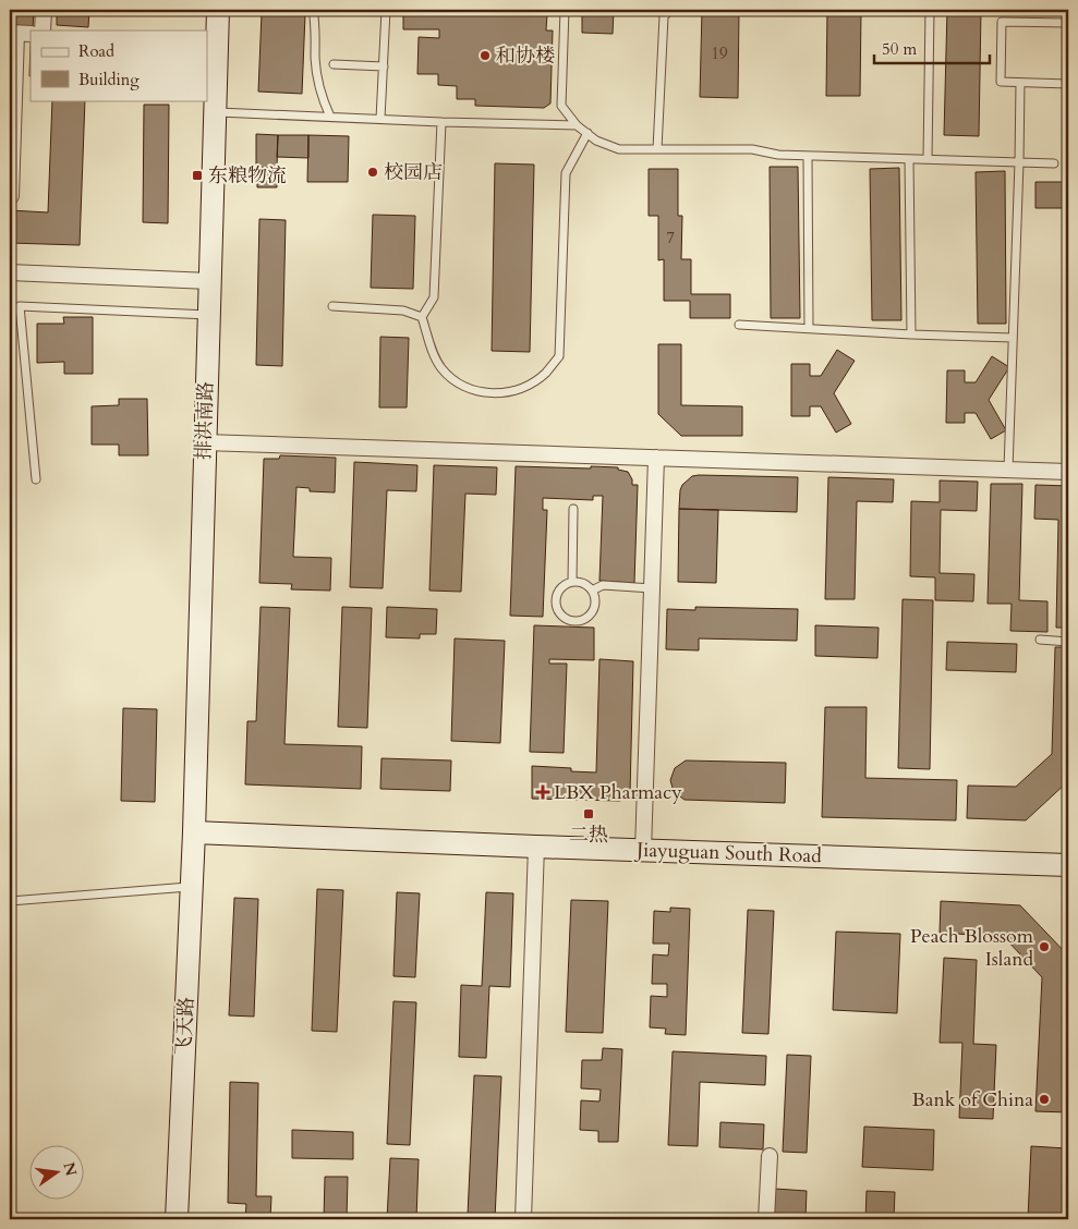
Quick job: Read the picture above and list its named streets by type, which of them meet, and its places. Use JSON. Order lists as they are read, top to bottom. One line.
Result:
{"streets":{"street":["排洪南路","Jiayuguan South Road","飞天路"]},"crossings":[["排洪南路","Jiayuguan South Road"],["排洪南路","飞天路"],["Jiayuguan South Road","飞天路"]],"places":{"other":["和协楼","校园店","Peach Blossom Island","Bank of China"],"transit":["东粮物流","二热"],"health":["LBX Pharmacy"]},"house_numbers":["19","7"],"legend":["Road","Building"],"scale_bar":"50 m","north":"right"}
